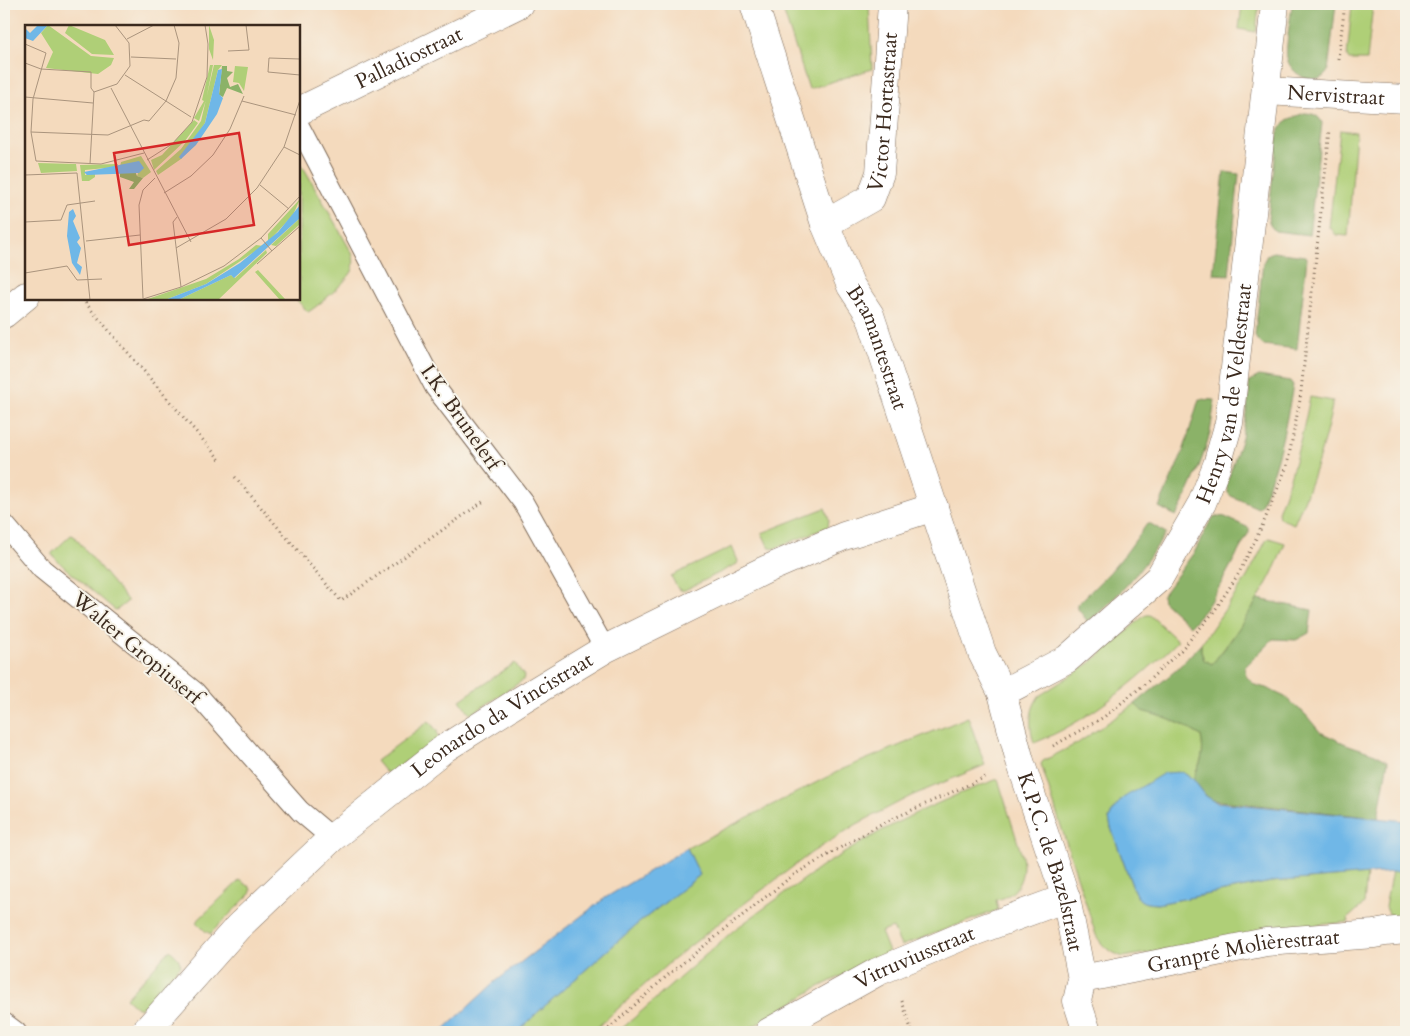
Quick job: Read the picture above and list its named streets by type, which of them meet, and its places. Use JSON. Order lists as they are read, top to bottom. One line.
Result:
{"streets":{"street":["Palladiostraat","Nervistraat","Victor Hortastraat","Bramantestraat","Henry van de Veldestraat","Leonardo da Vincistraat","K.P.C. de Bazelstraat","Granpré Molièrestraat","Vitruviusstraat"],"lane":["I.K. Brunelerf","Walter Gropiuserf"]},"crossings":[["Nervistraat","Henry van de Veldestraat"],["Victor Hortastraat","Bramantestraat"],["Bramantestraat","Henry van de Veldestraat"],["Bramantestraat","Leonardo da Vincistraat"],["Bramantestraat","K.P.C. de Bazelstraat"],["Henry van de Veldestraat","K.P.C. de Bazelstraat"],["I.K. Brunelerf","Leonardo da Vincistraat"],["Walter Gropiuserf","Leonardo da Vincistraat"],["K.P.C. de Bazelstraat","Granpré Molièrestraat"],["K.P.C. de Bazelstraat","Vitruviusstraat"]]}
